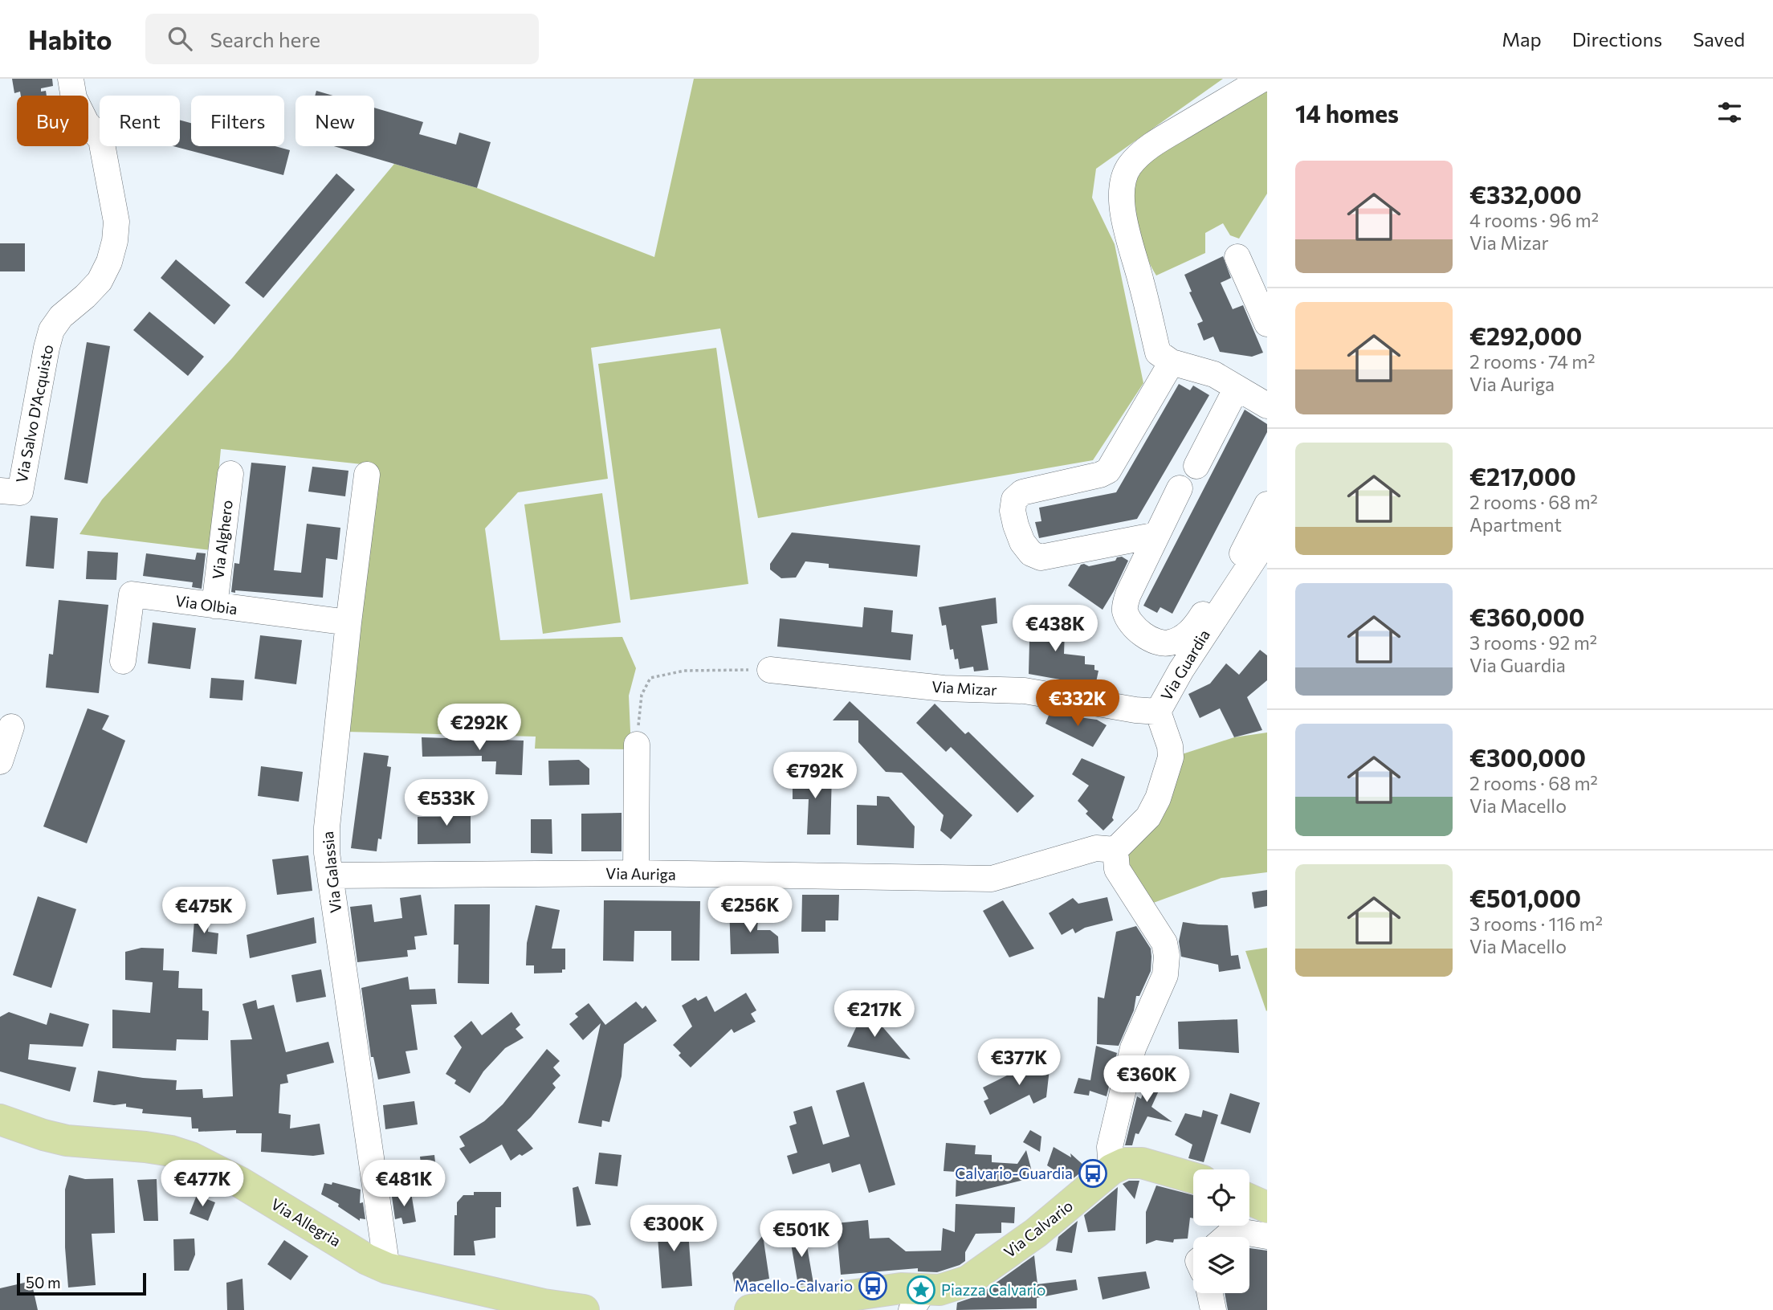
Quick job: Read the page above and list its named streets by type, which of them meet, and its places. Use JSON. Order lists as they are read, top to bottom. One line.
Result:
{"streets":{"main road":["Via Allegria","Via Calvario"],"street":["Via Salvo D'Acquisto","Via Alghero","Via Olbia","Via Guardia","Via Mizar","Via Galassia","Via Auriga"]},"crossings":[["Via Alghero","Via Olbia"],["Via Olbia","Via Galassia"],["Via Guardia","Via Mizar"],["Via Guardia","Via Auriga"],["Via Galassia","Via Auriga"],["Via Galassia","Via Allegria"]],"places":{"bus stop":["Calvario-Guardia","Macello-Calvario"],"place":["Piazza Calvario"]},"scale_bar":"50 m","page":{"header":"Habito","search":"Search here","nav":["Map","Directions","Saved"],"heading":"14 homes","chip":["Buy","Rent","Filters","New"],"list":[{"name":"€332,000","note":"4 rooms · 96 m² · Via Mizar"},{"name":"€292,000","note":"2 rooms · 74 m² · Via Auriga"},{"name":"€217,000","note":"2 rooms · 68 m² · Apartment"},{"name":"€360,000","note":"3 rooms · 92 m² · Via Guardia"},{"name":"€300,000","note":"2 rooms · 68 m² · Via Macello"},{"name":"€501,000","note":"3 rooms · 116 m² · Via Macello"}],"price":["€438K","€332K","€292K","€792K","€533K","€256K","€475K","€217K","€377K","€360K","€477K","€481K","€300K","€501K"],"scale":"50 m"}}
